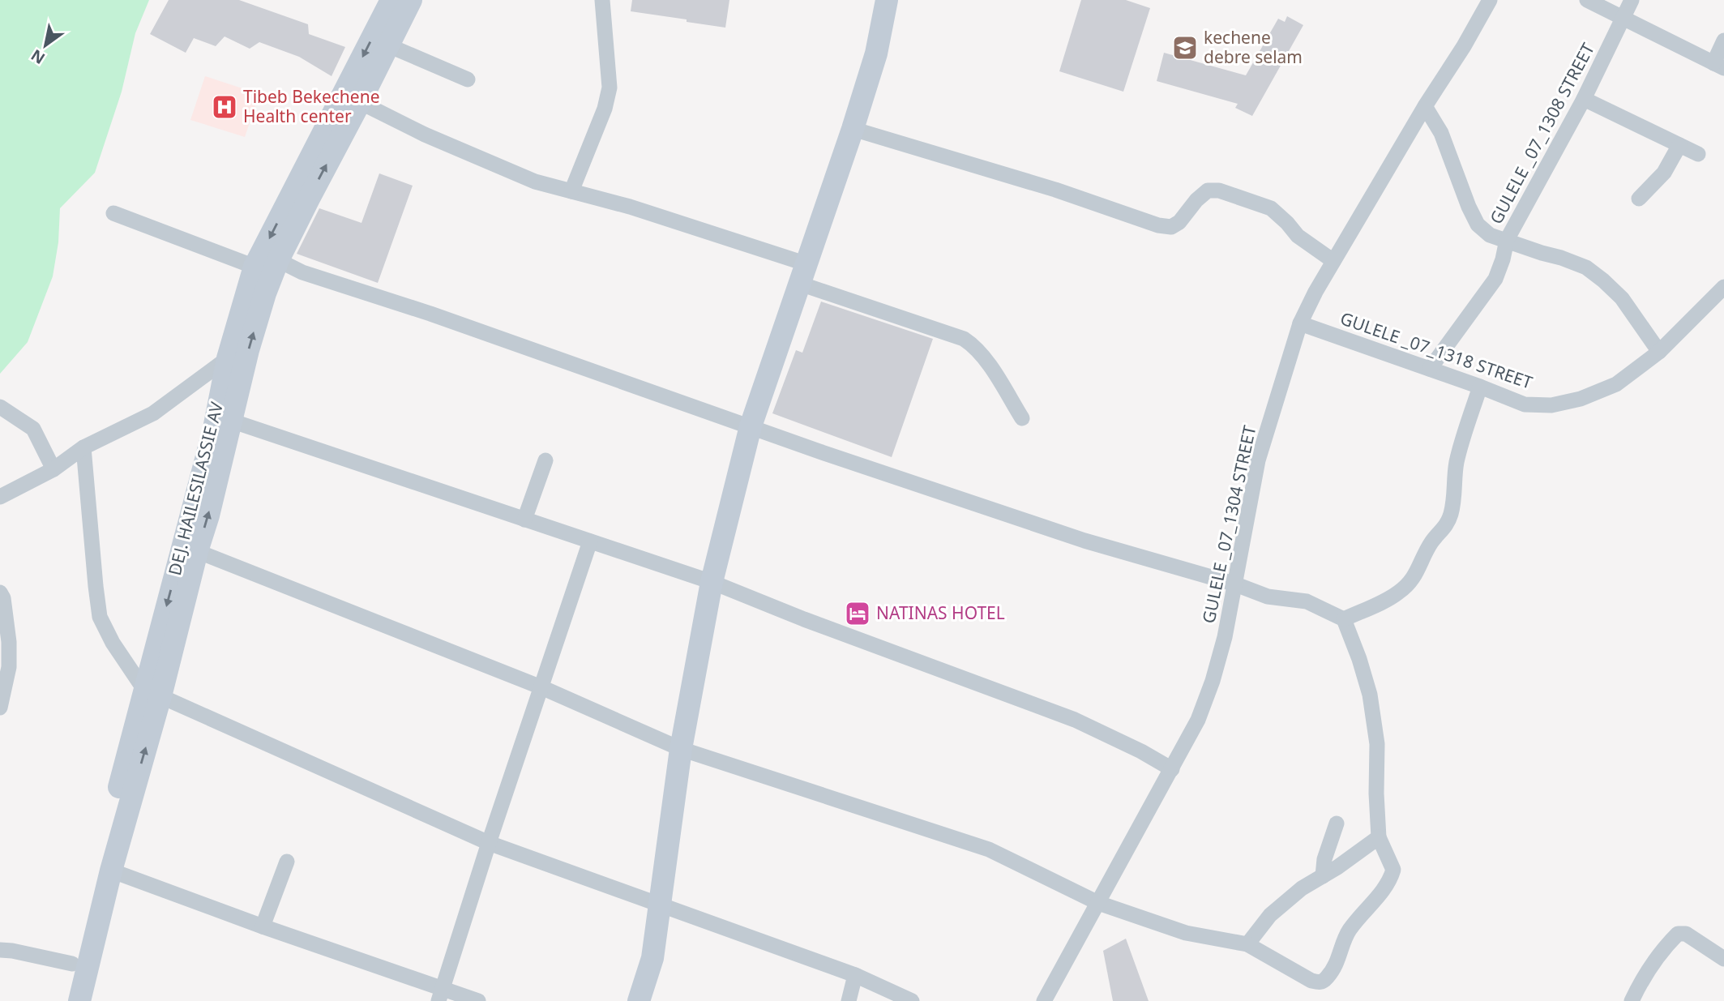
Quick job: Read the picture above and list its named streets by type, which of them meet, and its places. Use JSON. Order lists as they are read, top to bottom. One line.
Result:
{"streets":{"main road":["DEJ. HAILESILASSIE AV"],"street":["GULELE _07_1308 STREET","GULELE _07_1318 STREET","GULELE _07_1304 STREET"]},"crossings":[["GULELE _07_1308 STREET","GULELE _07_1318 STREET"],["GULELE _07_1318 STREET","GULELE _07_1304 STREET"]],"places":{"school or university":["kechene debre selam"],"hospital":["Tibeb Bekechene Health center"],"hotel":["NATINAS HOTEL"]},"north":"bottom left"}
